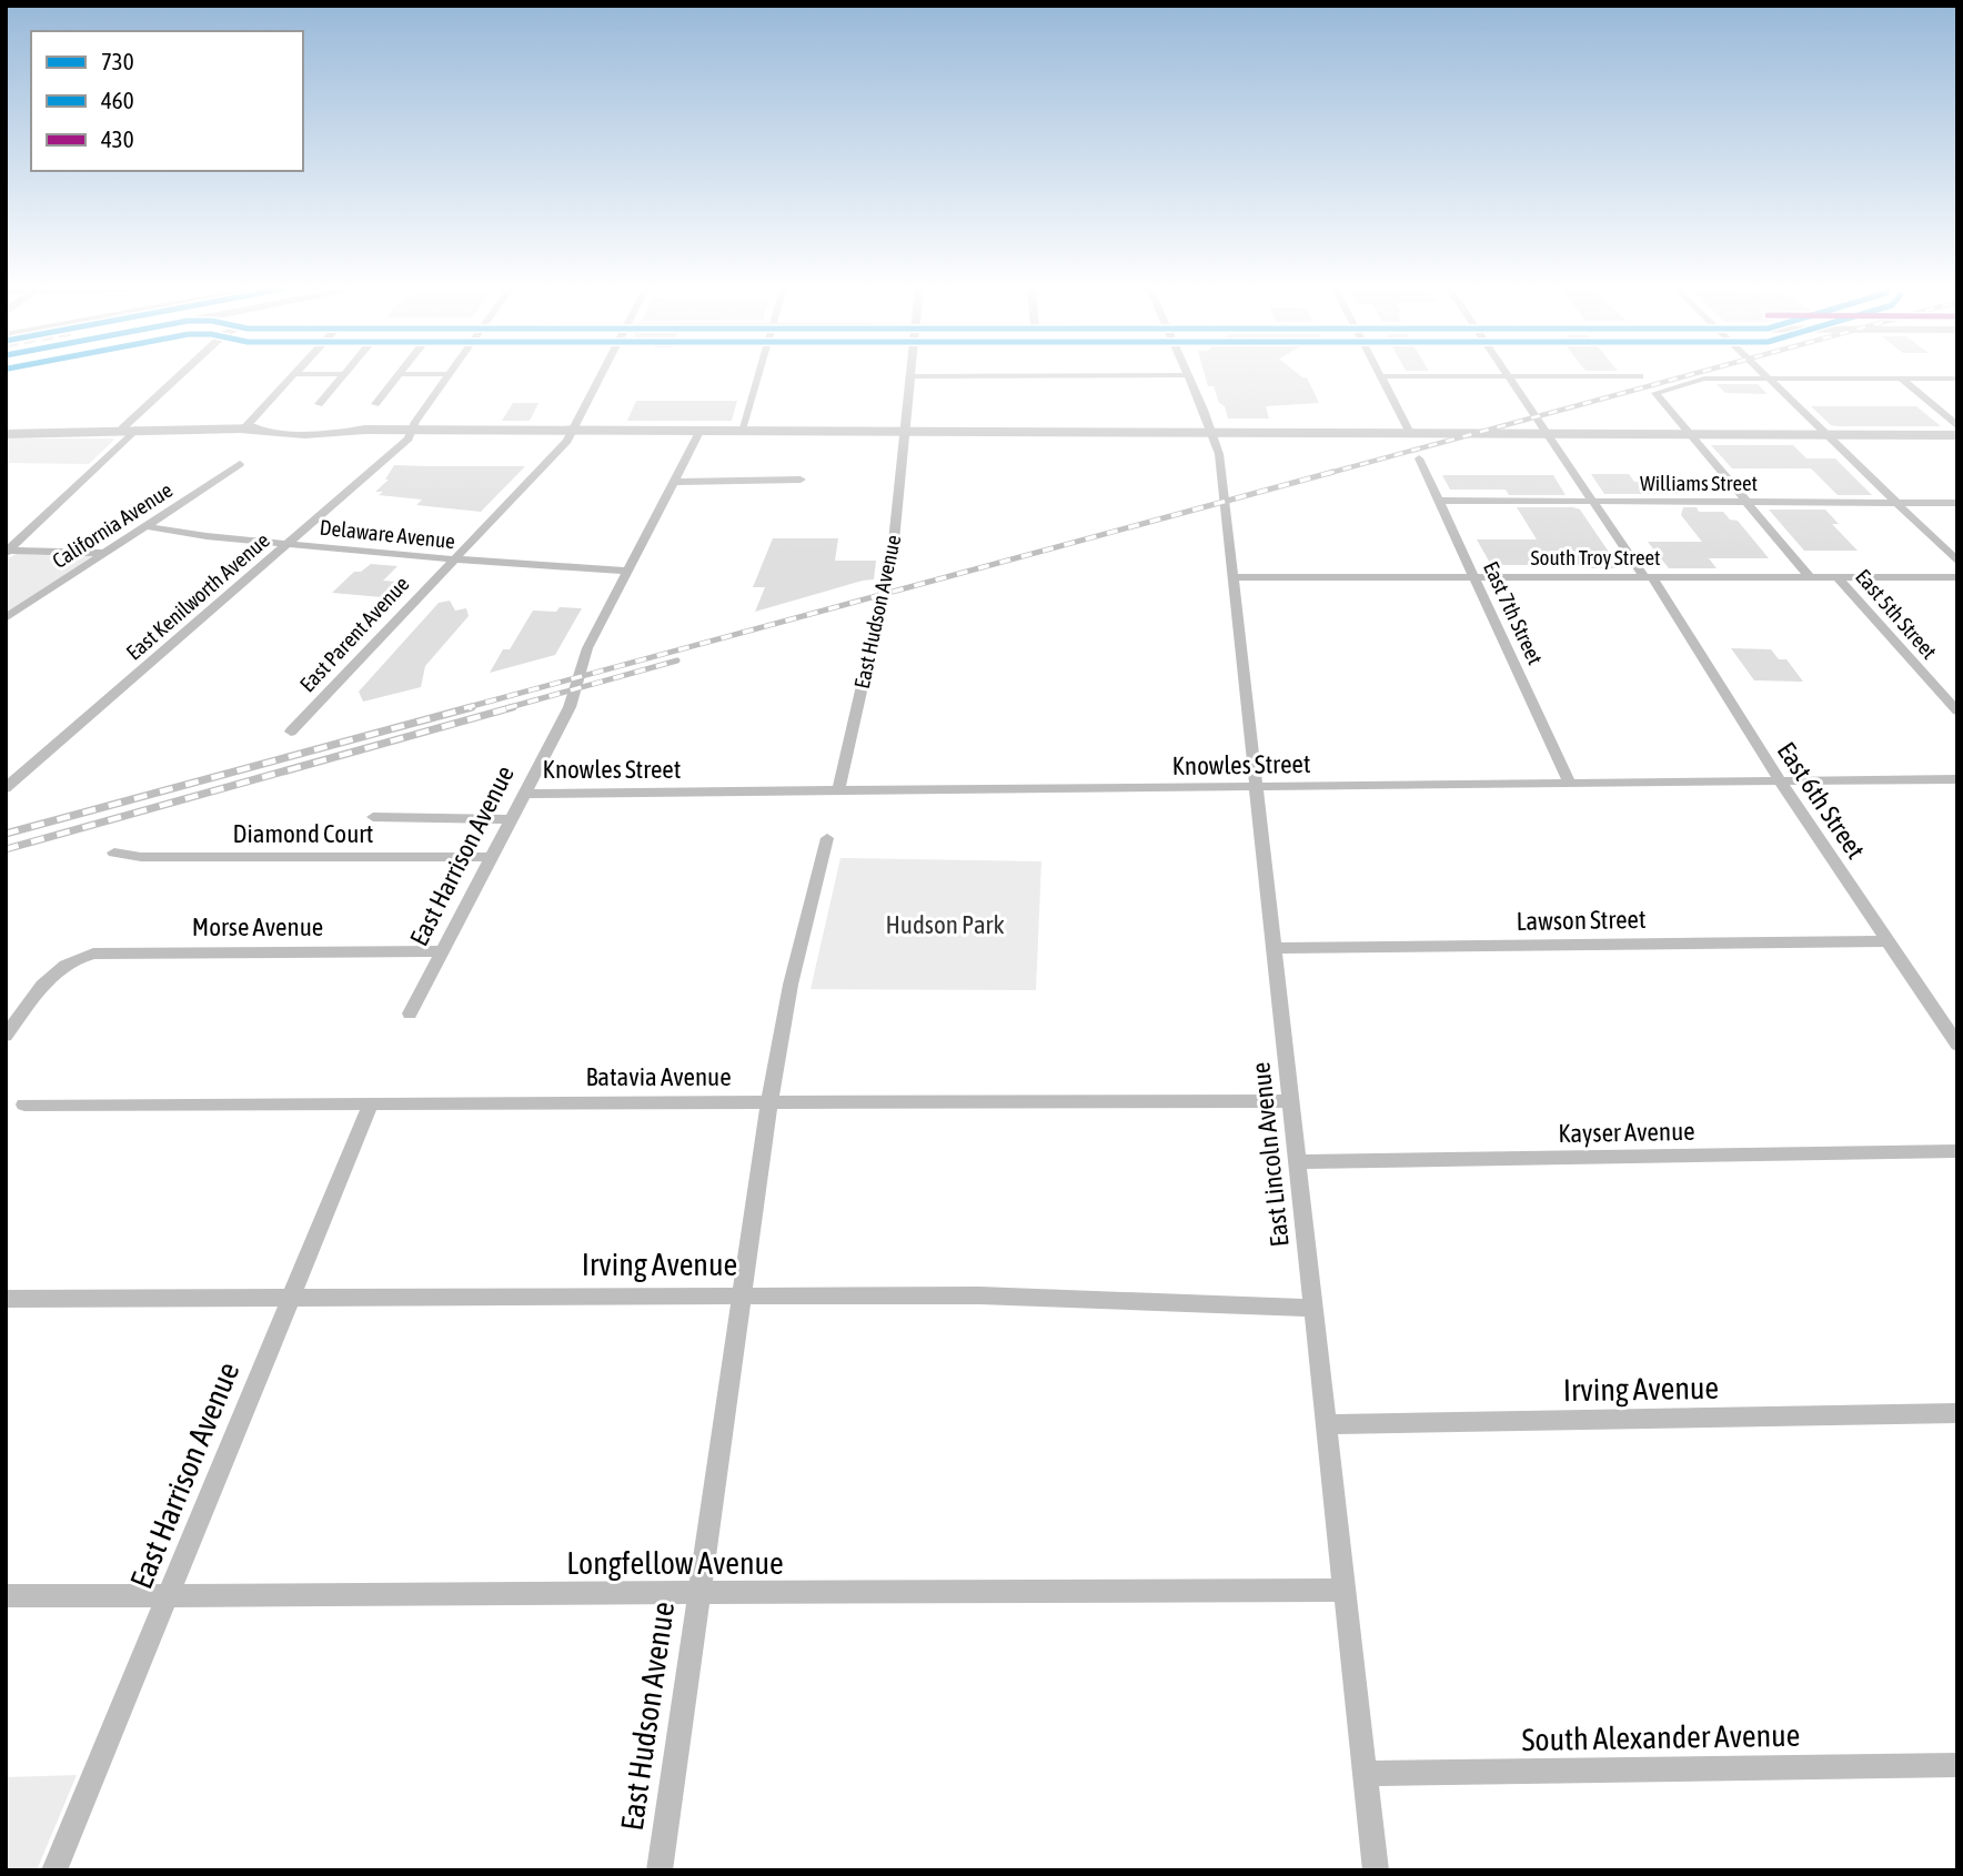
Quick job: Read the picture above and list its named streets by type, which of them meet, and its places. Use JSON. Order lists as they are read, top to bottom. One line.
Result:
{"streets":{"street":["Williams Street","California Avenue","Delaware Avenue","South Troy Street","East Kenilworth Avenue","East Hudson Avenue","East 7th Street","East 5th Street","East Parent Avenue","Knowles Street","East 6th Street","Diamond Court","East Harrison Avenue","Lawson Street","Morse Avenue","Batavia Avenue","Kayser Avenue","East Lincoln Avenue","Irving Avenue","Longfellow Avenue","South Alexander Avenue"]},"crossings":[["Williams Street","East 7th Street"],["Williams Street","East 6th Street"],["California Avenue","Delaware Avenue"],["Delaware Avenue","East Kenilworth Avenue"],["Delaware Avenue","East Parent Avenue"],["Delaware Avenue","East Harrison Avenue"],["South Troy Street","East 7th Street"],["South Troy Street","East 5th Street"],["South Troy Street","East 6th Street"],["South Troy Street","East Lincoln Avenue"],["East Hudson Avenue","Knowles Street"],["East Hudson Avenue","Batavia Avenue"],["East Hudson Avenue","Irving Avenue"],["East Hudson Avenue","Longfellow Avenue"],["East 7th Street","Knowles Street"],["Knowles Street","East 6th Street"],["Knowles Street","East Harrison Avenue"],["Knowles Street","East Lincoln Avenue"],["East 6th Street","Lawson Street"],["Diamond Court","East Harrison Avenue"],["East Harrison Avenue","Morse Avenue"],["East Harrison Avenue","Batavia Avenue"],["East Harrison Avenue","Irving Avenue"],["East Harrison Avenue","Longfellow Avenue"],["Lawson Street","East Lincoln Avenue"],["Batavia Avenue","East Lincoln Avenue"],["Kayser Avenue","East Lincoln Avenue"],["East Lincoln Avenue","Irving Avenue"],["East Lincoln Avenue","Longfellow Avenue"],["East Lincoln Avenue","South Alexander Avenue"]],"parks":["Hudson Park"],"legend":["730","460","430"]}
